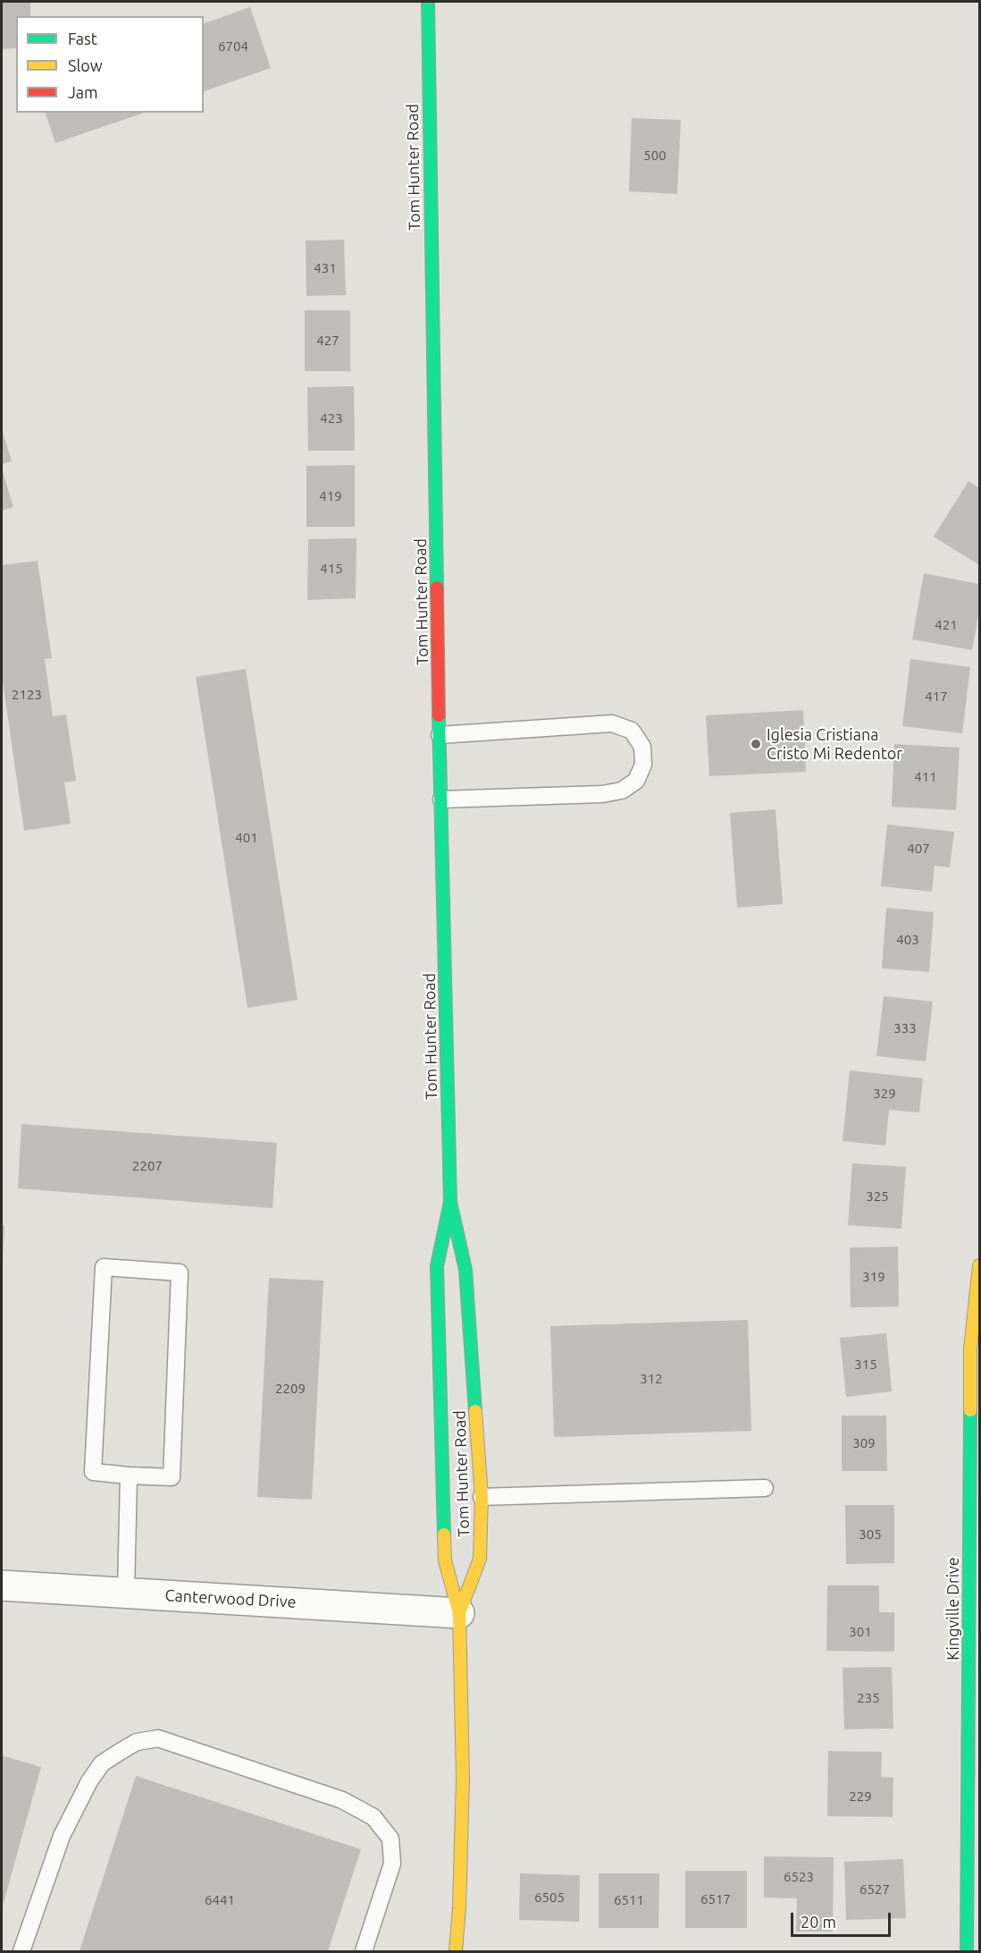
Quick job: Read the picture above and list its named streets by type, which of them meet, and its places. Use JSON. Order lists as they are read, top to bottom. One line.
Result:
{"streets":{"street":["Tom Hunter Road","Canterwood Drive","Kingville Drive"]},"crossings":[["Tom Hunter Road","Canterwood Drive"]],"places":["Iglesia Cristiana Cristo Mi Redentor"],"house_numbers":["6704","500","431","427","423","419","415","421","2123","417","411","401","407","403","333","329","2207","325","319","315","312","2209","309","305","301","235","229","6523","6527","6505","6517","6441","6511"],"legend":["Fast","Slow","Jam"],"scale_bar":"20 m"}
